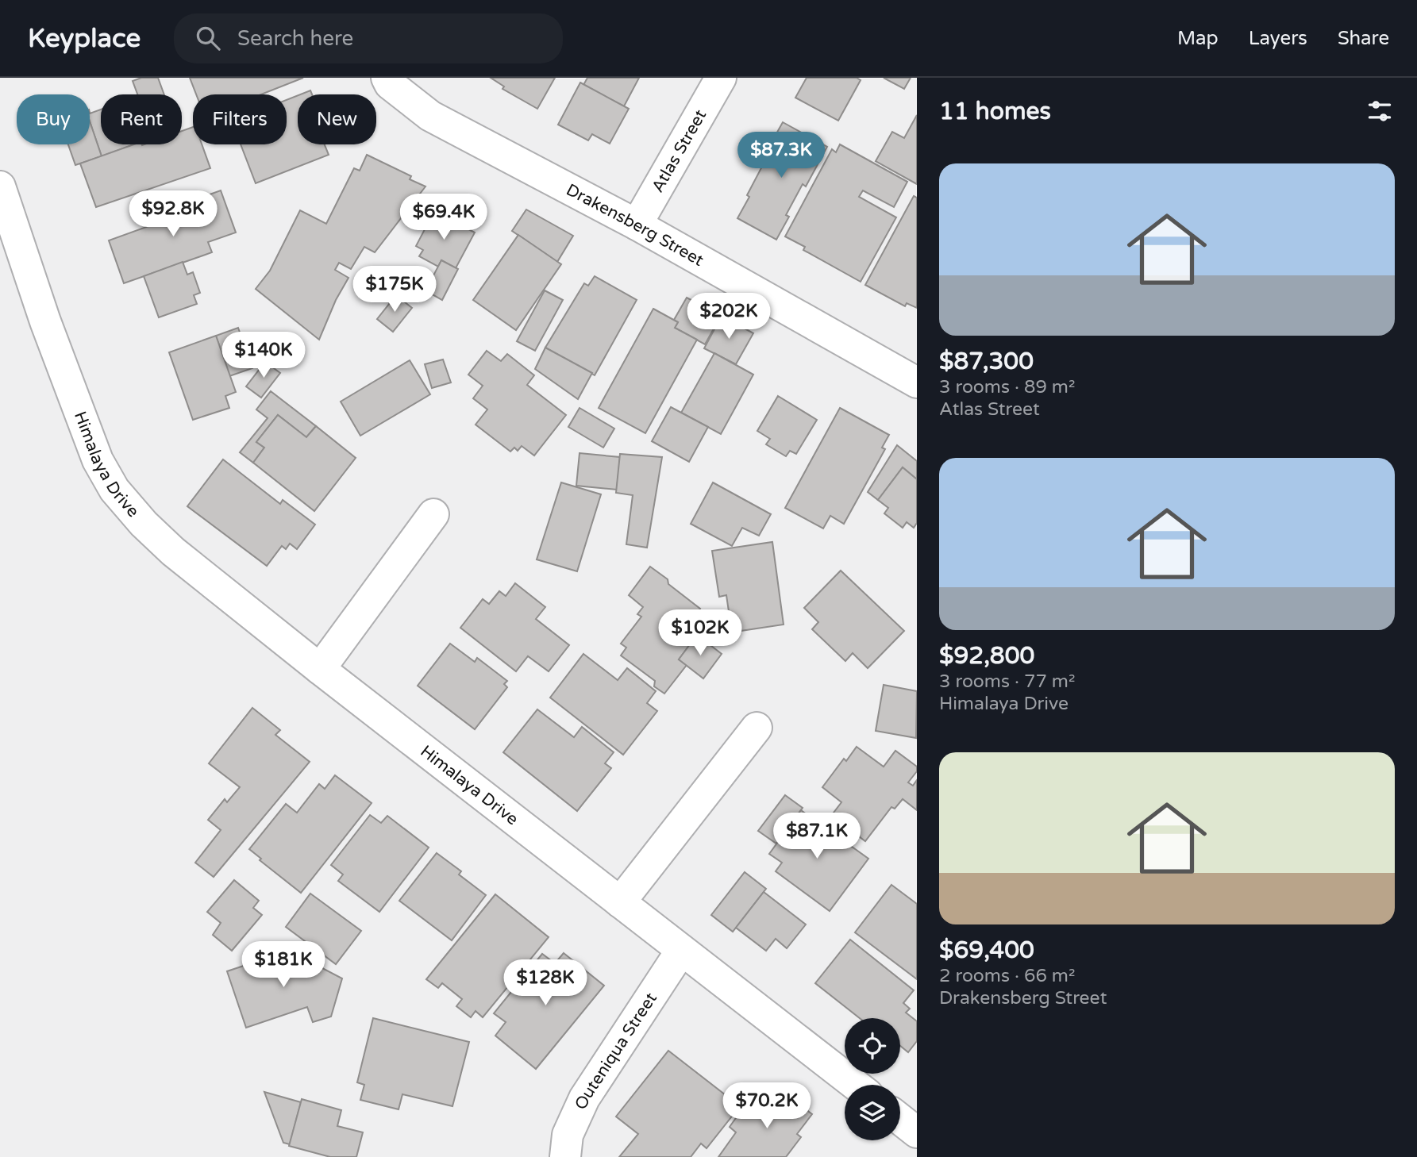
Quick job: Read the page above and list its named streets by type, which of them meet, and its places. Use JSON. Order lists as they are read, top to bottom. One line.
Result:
{"streets":{"street":["Atlas Street","Drakensberg Street","Himalaya Drive","Outeniqua Street"]},"crossings":[["Atlas Street","Drakensberg Street"],["Himalaya Drive","Outeniqua Street"]],"page":{"header":"Keyplace","search":"Search here","nav":["Map","Layers","Share"],"heading":"11 homes","chip":["Buy","Rent","Filters","New"],"price":["$87.3K","$92.8K","$69.4K","$175K","$202K","$140K","$102K","$87.1K","$181K","$128K","$70.2K"],"list":[{"name":"$87,300","note":"3 rooms · 89 m² · Atlas Street"},{"name":"$92,800","note":"3 rooms · 77 m² · Himalaya Drive"},{"name":"$69,400","note":"2 rooms · 66 m² · Drakensberg Street"}]}}
